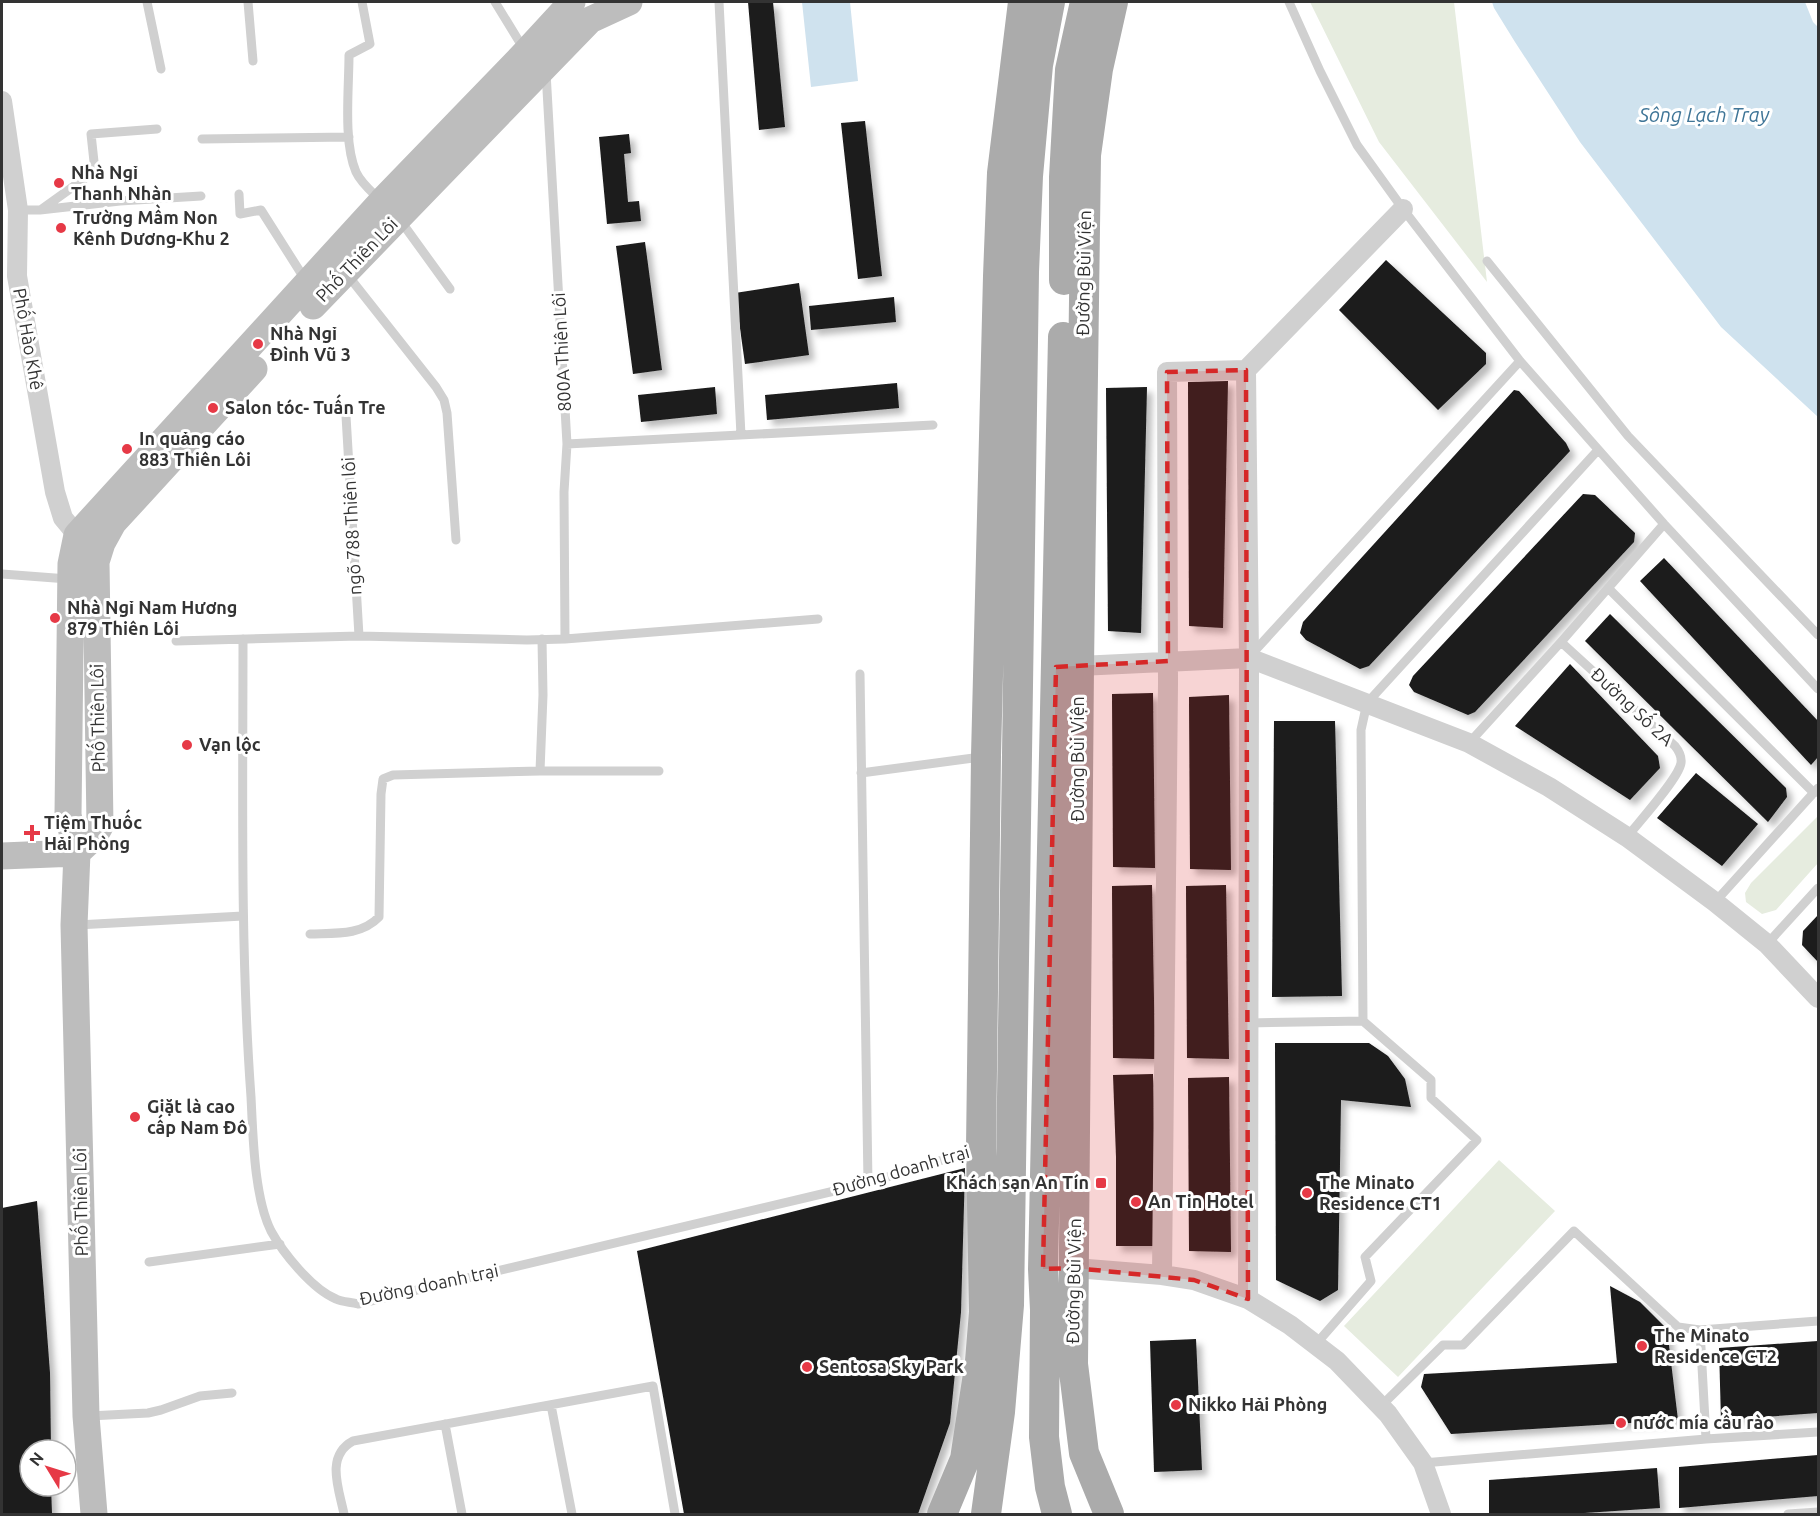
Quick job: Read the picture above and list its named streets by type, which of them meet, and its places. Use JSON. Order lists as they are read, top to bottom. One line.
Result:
{"streets":{"main road":["Phố Thiên Lôi","Đường Bùi Viện"],"street":["Phố Hào Khê"],"lane":["800A Thiên Lôi","ngõ 788 Thiên lôi","Đường Số 2A","Đường doanh trại"]},"crossings":[["Phố Thiên Lôi","Phố Hào Khê"],["Phố Thiên Lôi","800A Thiên Lôi"]],"water":["Sông Lạch Tray"],"places":{"other":["Nhà Ngỉ Thanh Nhàn","Trường Mầm Non Kênh Dương-Khu 2","Nhà Ngỉ Đình Vũ 3","Salon tóc- Tuấn Tre","In quảng cáo 883 Thiên Lôi","Nhà Ngỉ Nam Hương 879 Thiên Lôi","Vạn lộc","Giặt là cao cấp Nam Đô","The Minato Residence CT1","An Tin Hotel","The Minato Residence CT2","Sentosa Sky Park","Nikko Hải Phòng","nước mía cầu rào"],"health":["Tiệm Thuốc Hải Phòng"],"transit":["Khách sạn An Tín"]},"north":"top left"}
